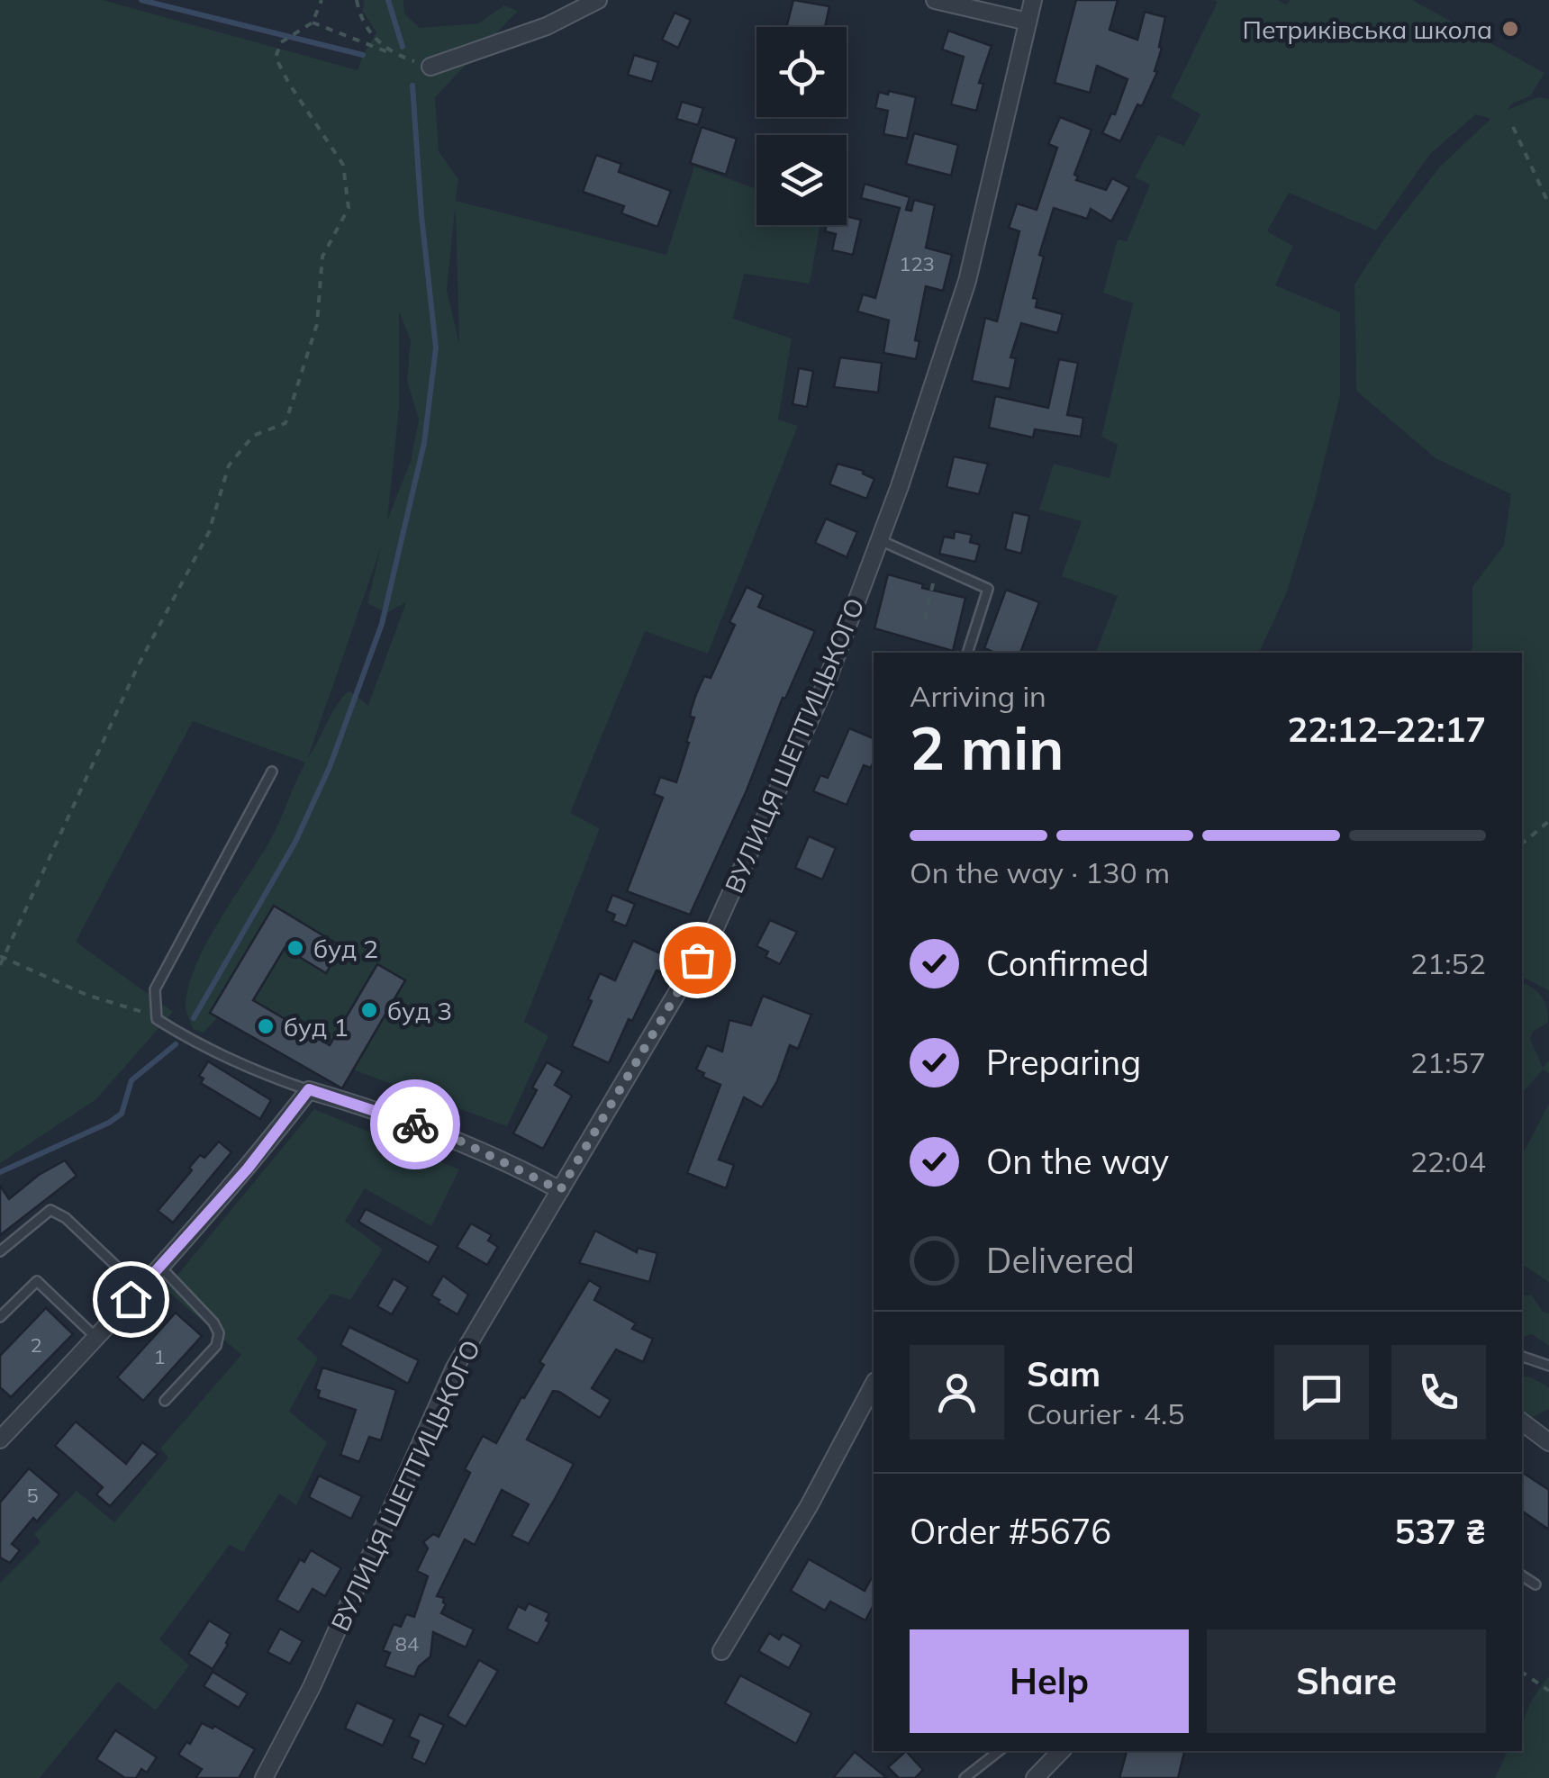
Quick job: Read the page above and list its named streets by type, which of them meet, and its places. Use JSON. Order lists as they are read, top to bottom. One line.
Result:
{"streets":{"street":["ВУЛИЦЯ ШЕПТИЦЬКОГО"]},"places":["Петриківська школа","буд 2","буд 3","буд 1"],"house_numbers":["123","2","1","5","84"],"page":{"heading":["2 min","Arriving in","22:12–22:17"],"panel":["Sam","Courier · 4.5","Order #5676","537 ₴"],"bar":"On the way · 130 m","list":[["Confirmed","21:52"],["Preparing","21:57"],["On the way","22:04"],"Delivered"],"buttons":["Help","Share"]}}
